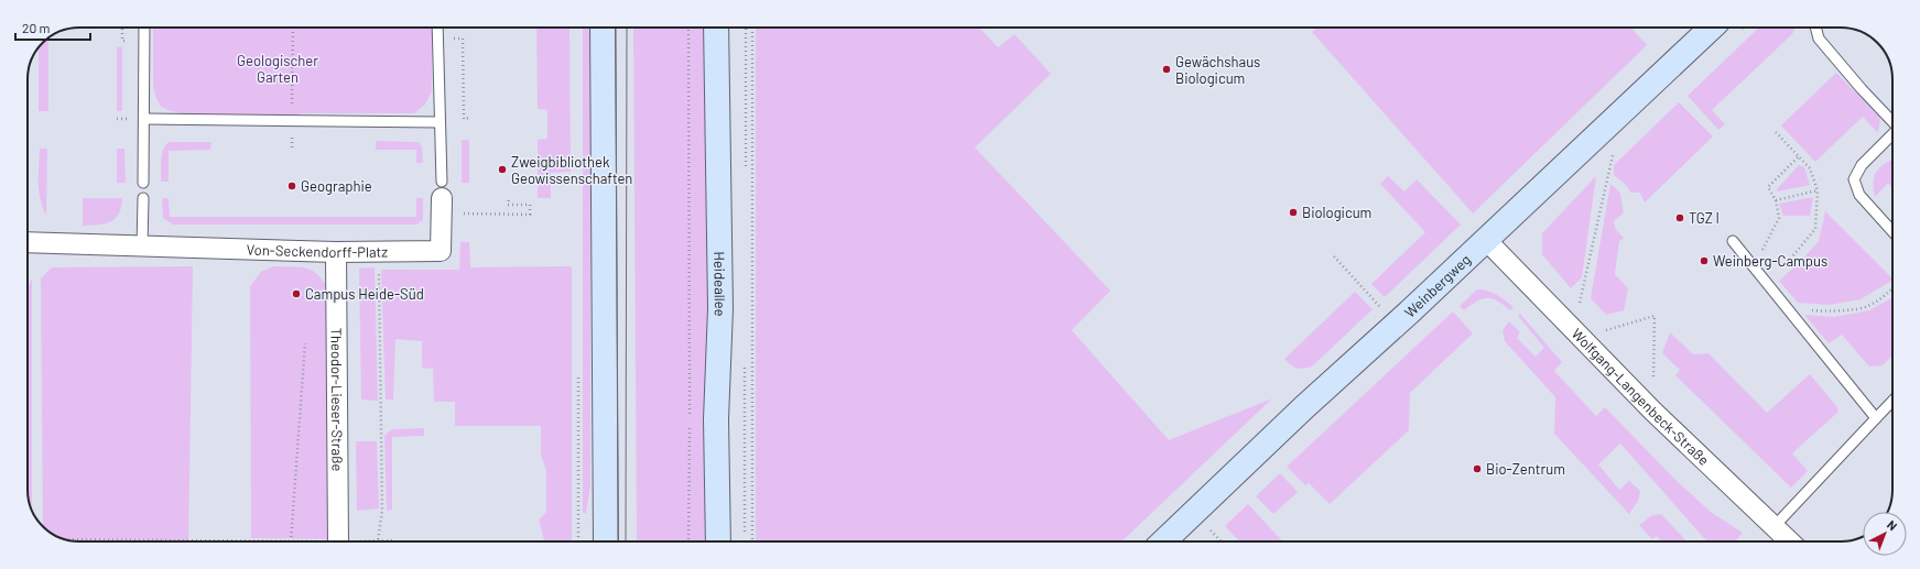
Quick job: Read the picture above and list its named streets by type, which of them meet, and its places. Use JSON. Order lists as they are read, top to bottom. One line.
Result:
{"streets":{"main road":["Heideallee","Weinbergweg"],"street":["Von-Seckendorff-Platz","Wolfgang-Langenbeck-Straße","Theodor-Lieser-Straße"]},"crossings":[["Von-Seckendorff-Platz","Theodor-Lieser-Straße"],["Weinbergweg","Wolfgang-Langenbeck-Straße"]],"parks":["Geologischer Garten"],"places":["Gewächshaus Biologicum","Zweigbibliothek Geowissenschaften","Geographie","Biologicum","TGZ I","Weinberg-Campus","Campus Heide-Süd","Bio-Zentrum"],"scale_bar":"20 m","north":"top right"}
